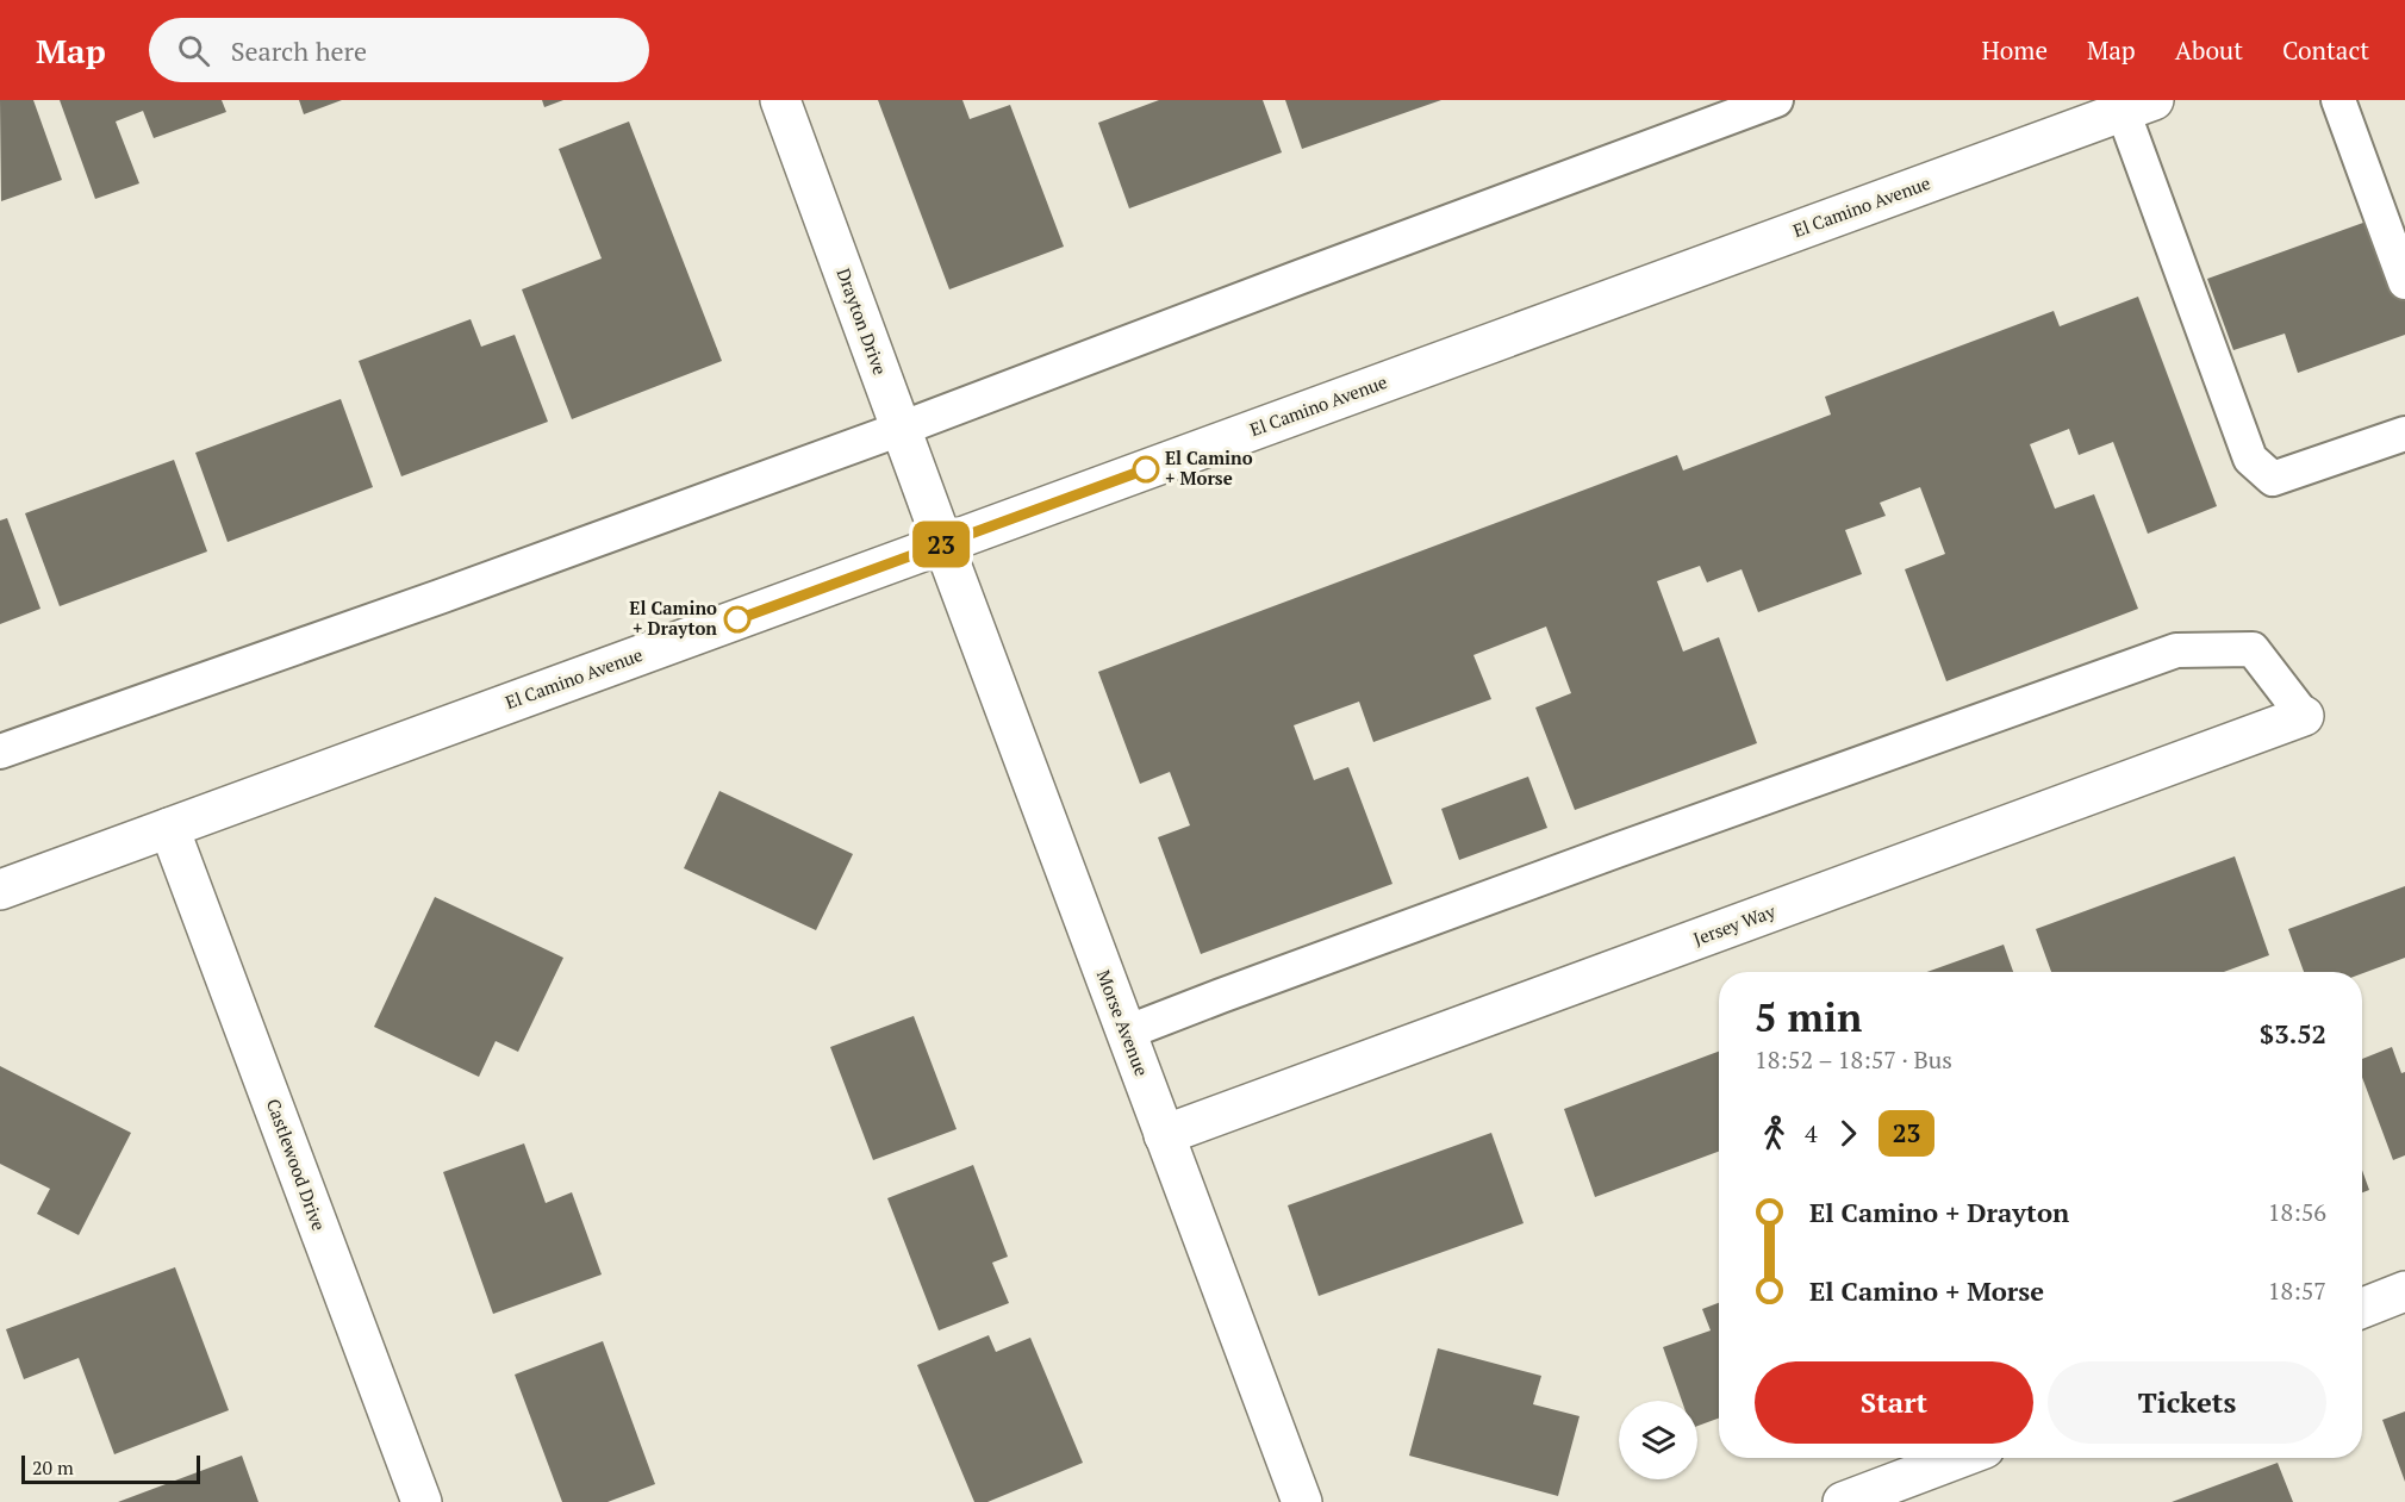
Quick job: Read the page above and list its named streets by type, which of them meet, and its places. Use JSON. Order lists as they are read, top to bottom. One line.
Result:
{"streets":{"street":["El Camino Avenue","Drayton Drive","Jersey Way","Morse Avenue","Castlewood Drive"]},"crossings":[["El Camino Avenue","Drayton Drive"],["El Camino Avenue","Morse Avenue"],["El Camino Avenue","Castlewood Drive"],["Drayton Drive","Morse Avenue"],["Jersey Way","Morse Avenue"]],"places":["El Camino + Morse","El Camino + Drayton"],"lines":["bus line 23"],"scale_bar":"20 m","page":{"header":"Map","search":"Search here","nav":["Home","Map","About","Contact"],"on_map":"23","heading":["5 min","18:52 – 18:57 · Bus","$3.52"],"legs":["4","23"],"list":[{"name":"El Camino + Drayton","value":"18:56"},{"name":"El Camino + Morse","value":"18:57"}],"buttons":["Start","Tickets"],"scale":"20 m"}}
